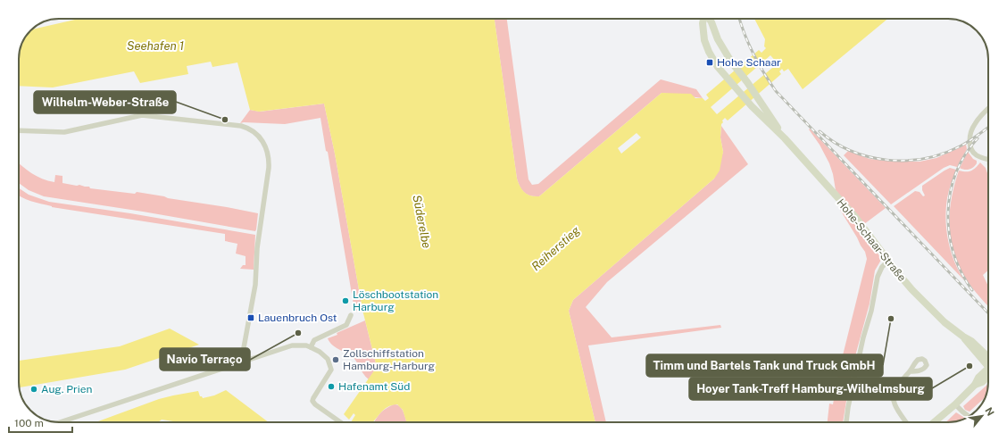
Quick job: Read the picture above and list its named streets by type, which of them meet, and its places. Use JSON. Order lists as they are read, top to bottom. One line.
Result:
{"streets":{"main road":["Hohe-Schaar-Straße"]},"water":["Seehafen 1","Süderelbe","Reiherstieg"],"places":{"transit":["Hohe Schaar","Lauenbruch Ost"],"other":["Wilhelm-Weber-Straße","Löschbootstation Harburg","Timm und Bartels Tank und Truck GmbH","Navio Terraço","Zollschiffstation Hamburg-Harburg","Hoyer Tank-Treff Hamburg-Wilhelmsburg","Hafenamt Süd","Aug. Prien"]},"scale_bar":"100 m","north":"top right"}
